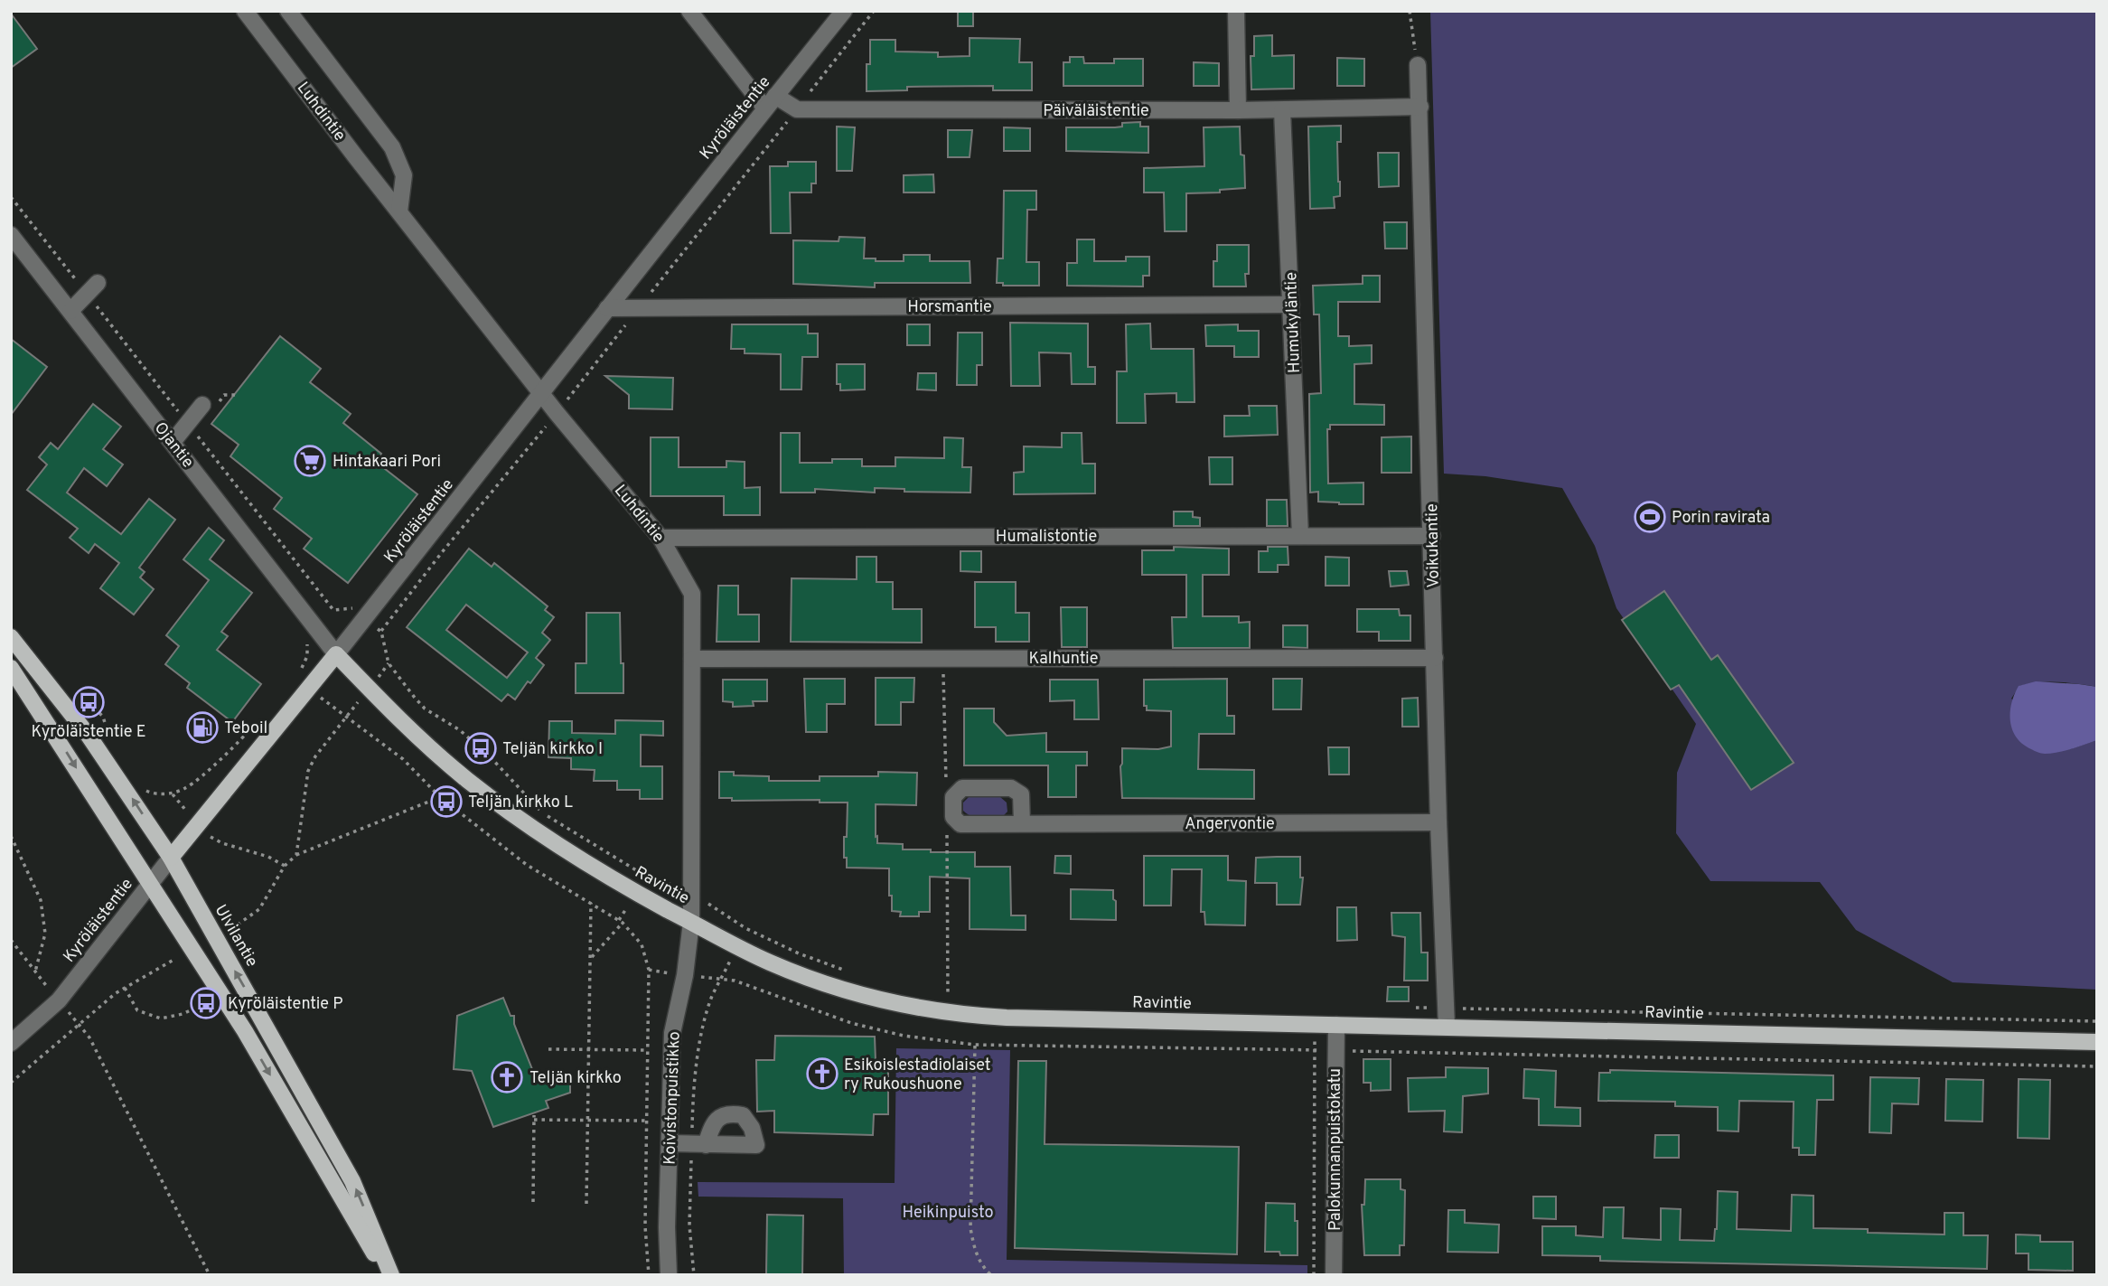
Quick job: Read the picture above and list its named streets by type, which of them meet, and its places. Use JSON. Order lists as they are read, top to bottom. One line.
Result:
{"streets":{"main road":["Kyröläistentie","Ravintie","Ulvilantie"],"street":["Päiväläistentie","Luhdintie","Horsmantie","Humukyläntie","Ojantie","Humalistontie","Voikukantie","Kalhuntie","Angervontie","Koivistonpuistikko","Palokunnanpuistokatu"]},"crossings":[["Päiväläistentie","Kyröläistentie"],["Päiväläistentie","Humukyläntie"],["Päiväläistentie","Voikukantie"],["Luhdintie","Kyröläistentie"],["Luhdintie","Humalistontie"],["Luhdintie","Kalhuntie"],["Luhdintie","Ravintie"],["Luhdintie","Koivistonpuistikko"],["Kyröläistentie","Horsmantie"],["Kyröläistentie","Ojantie"],["Kyröläistentie","Ravintie"],["Kyröläistentie","Ulvilantie"],["Horsmantie","Humukyläntie"],["Humukyläntie","Humalistontie"],["Ojantie","Ravintie"],["Humalistontie","Voikukantie"],["Voikukantie","Kalhuntie"],["Voikukantie","Angervontie"],["Voikukantie","Ravintie"],["Ravintie","Koivistonpuistikko"],["Ravintie","Palokunnanpuistokatu"]],"parks":["Heikinpuisto"],"places":{"supermarket":["Hintakaari Pori"],"sports":["Porin ravirata"],"bus stop":["Kyröläistentie E","Teljän kirkko I","Teljän kirkko L","Kyröläistentie P"],"fuel station":["Teboil"],"church":["Esikoislestadiolaiset ry Rukoushuone","Teljän kirkko"]}}
